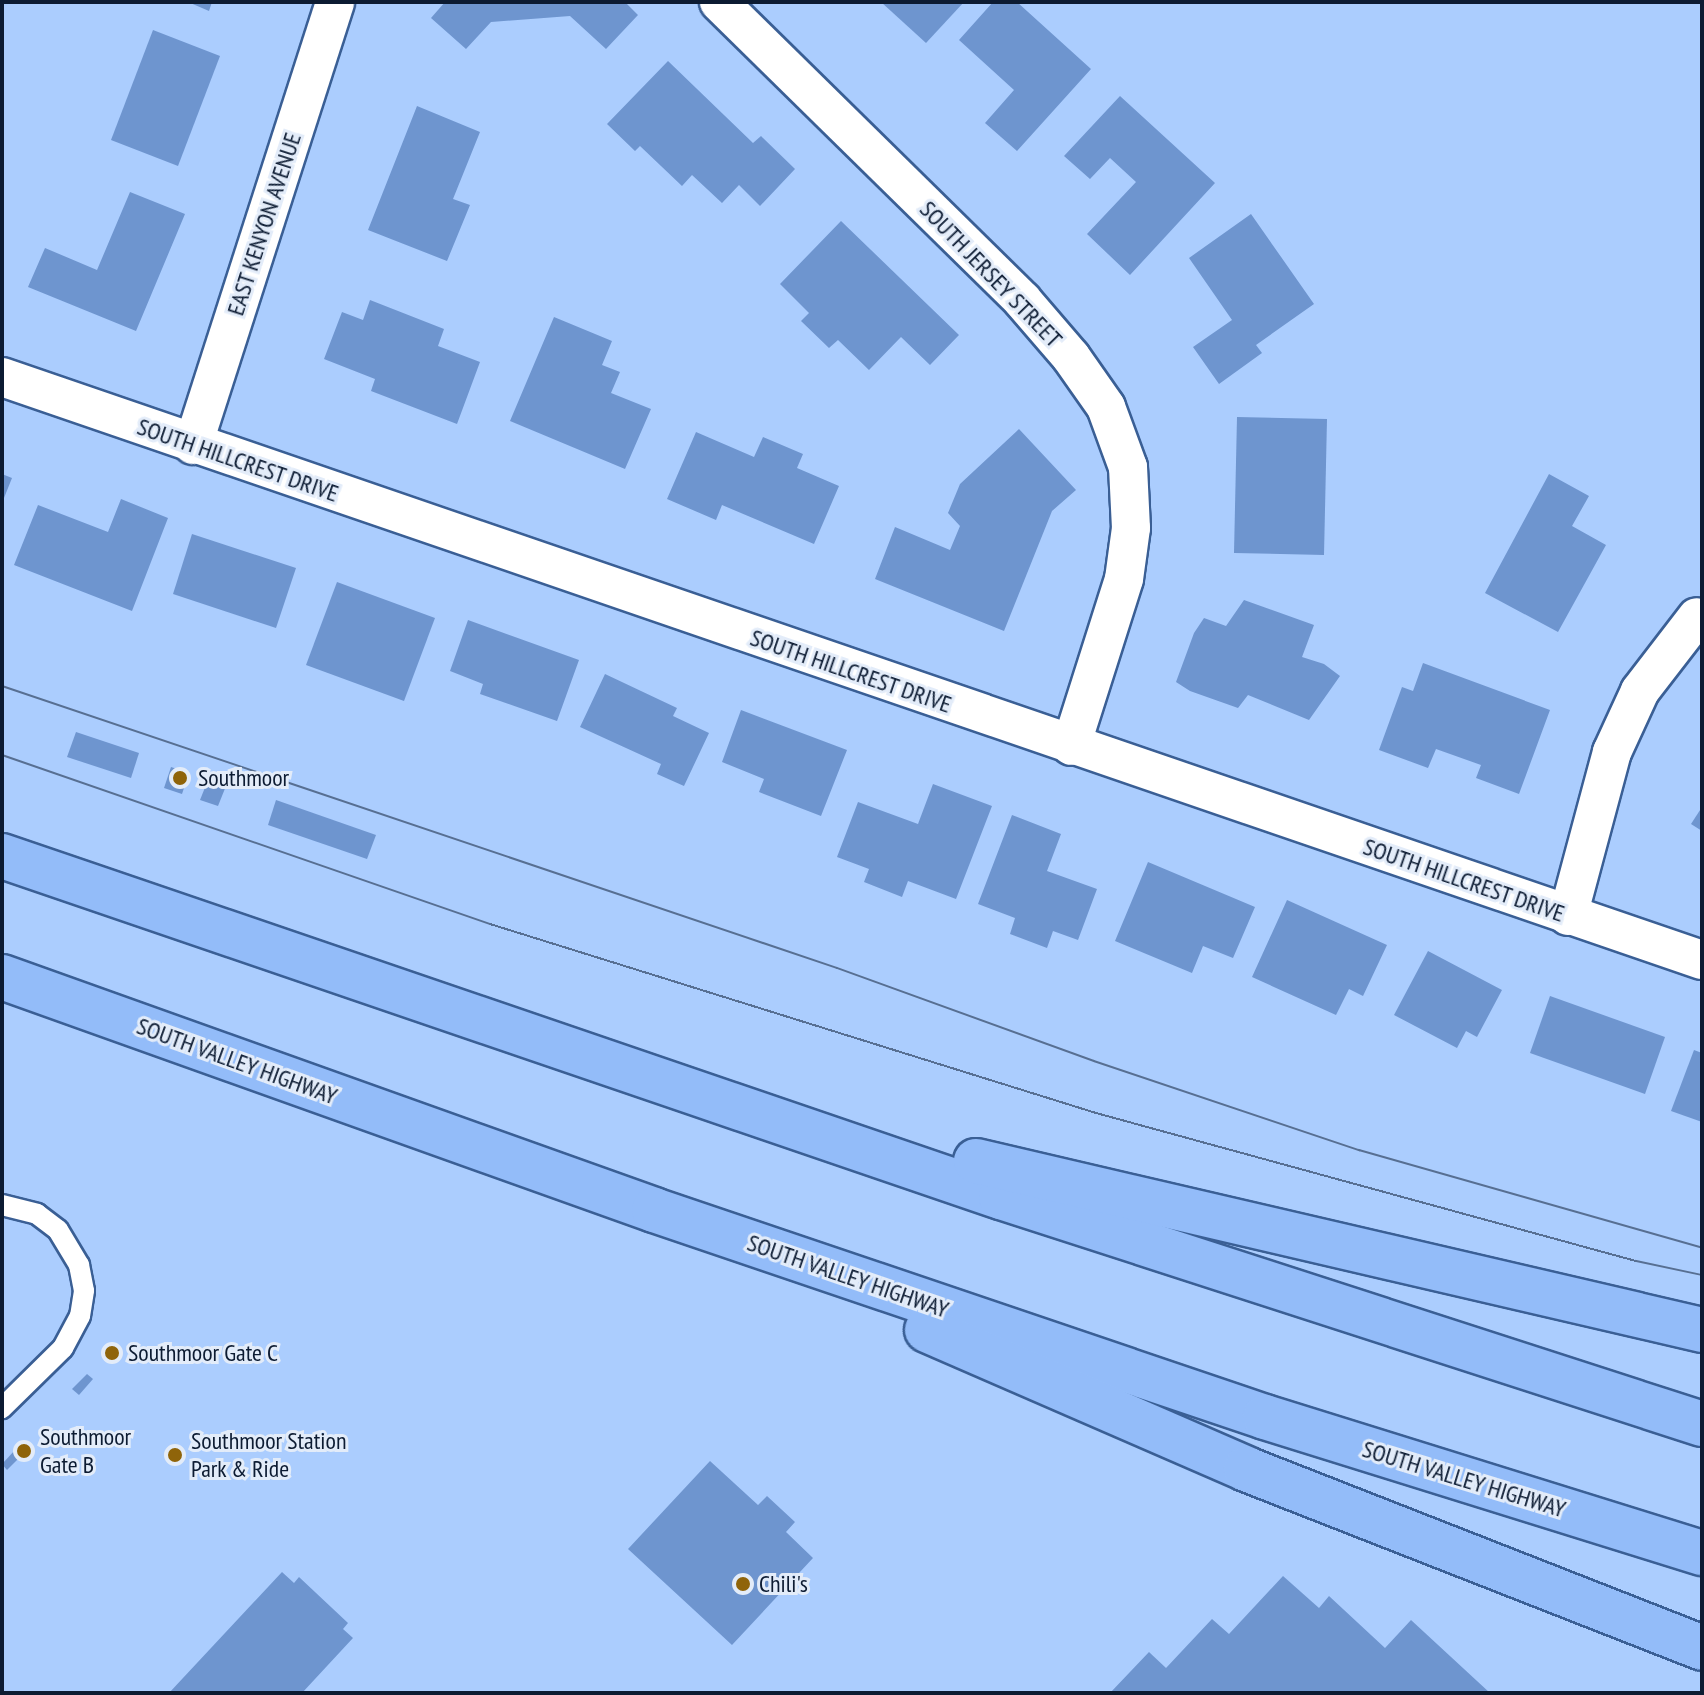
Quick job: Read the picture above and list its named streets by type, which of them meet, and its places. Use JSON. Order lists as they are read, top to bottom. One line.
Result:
{"streets":{"highway":["SOUTH VALLEY HIGHWAY"],"street":["EAST KENYON AVENUE","SOUTH JERSEY STREET","SOUTH HILLCREST DRIVE"]},"crossings":[["EAST KENYON AVENUE","SOUTH HILLCREST DRIVE"],["SOUTH JERSEY STREET","SOUTH HILLCREST DRIVE"]],"places":["Southmoor","Southmoor Gate C","Southmoor Gate B","Southmoor Station Park & Ride","Chili's"]}
